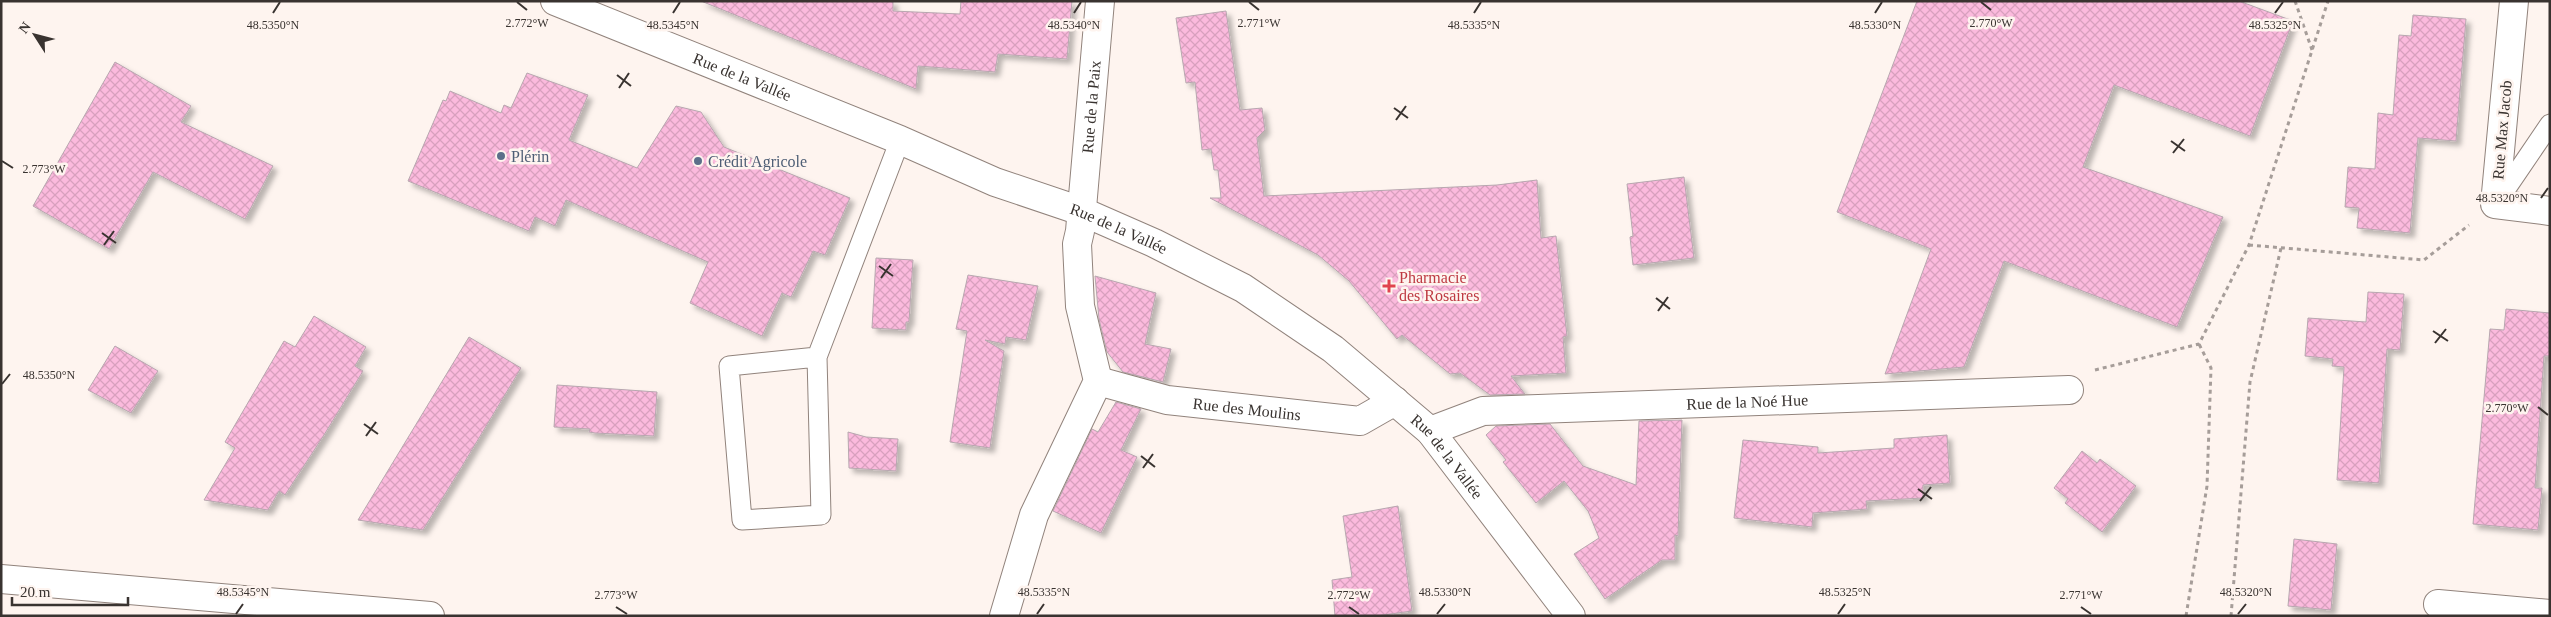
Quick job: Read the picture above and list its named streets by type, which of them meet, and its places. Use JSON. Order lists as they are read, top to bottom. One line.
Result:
{"streets":{"street":["Rue de la Vallée","Rue de la Paix","Rue Max Jacob","Rue de la Noé Hue","Rue des Moulins"]},"crossings":[["Rue de la Vallée","Rue de la Paix"],["Rue de la Vallée","Rue de la Noé Hue"],["Rue de la Vallée","Rue des Moulins"]],"places":{"other":["Plérin","Crédit Agricole"],"health":["Pharmacie des Rosaires"]},"scale_bar":"20 m","north":"top left","coordinates":["2.772°W","2.771°W","2.770°W","48.5330°N","48.5350°N","48.5345°N","48.5340°N","48.5335°N","48.5325°N","2.773°W","48.5320°N"]}
